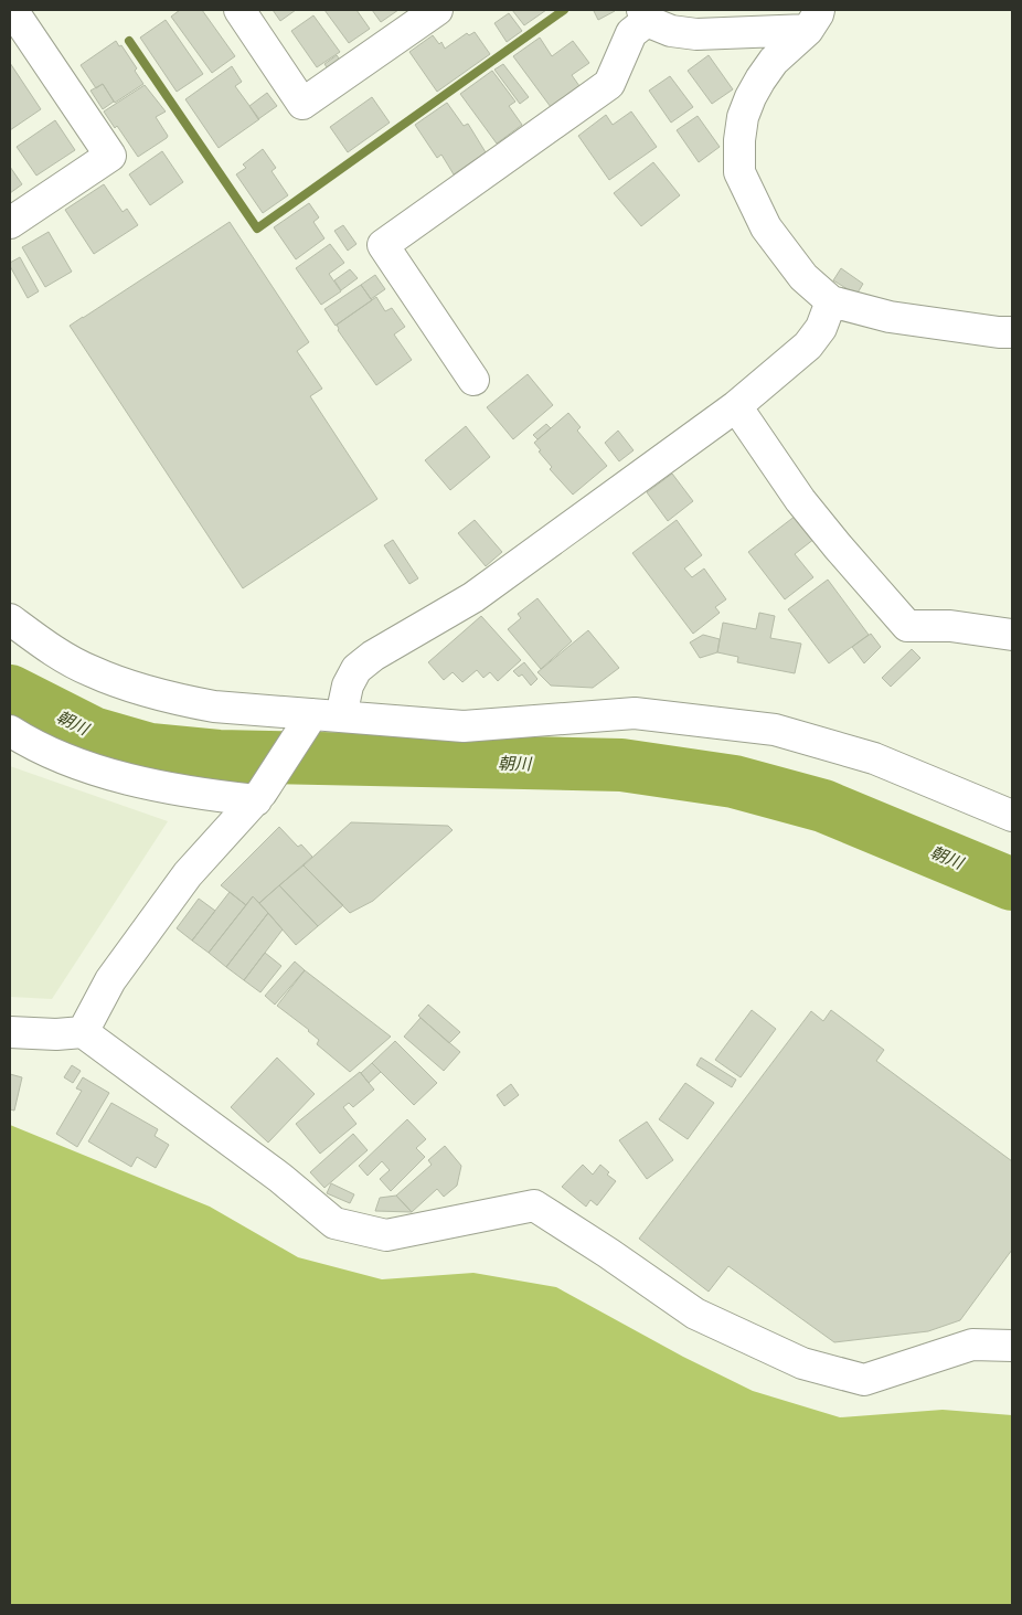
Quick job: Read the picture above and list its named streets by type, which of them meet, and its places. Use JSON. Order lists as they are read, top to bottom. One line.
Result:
{"water":["朝川"]}
